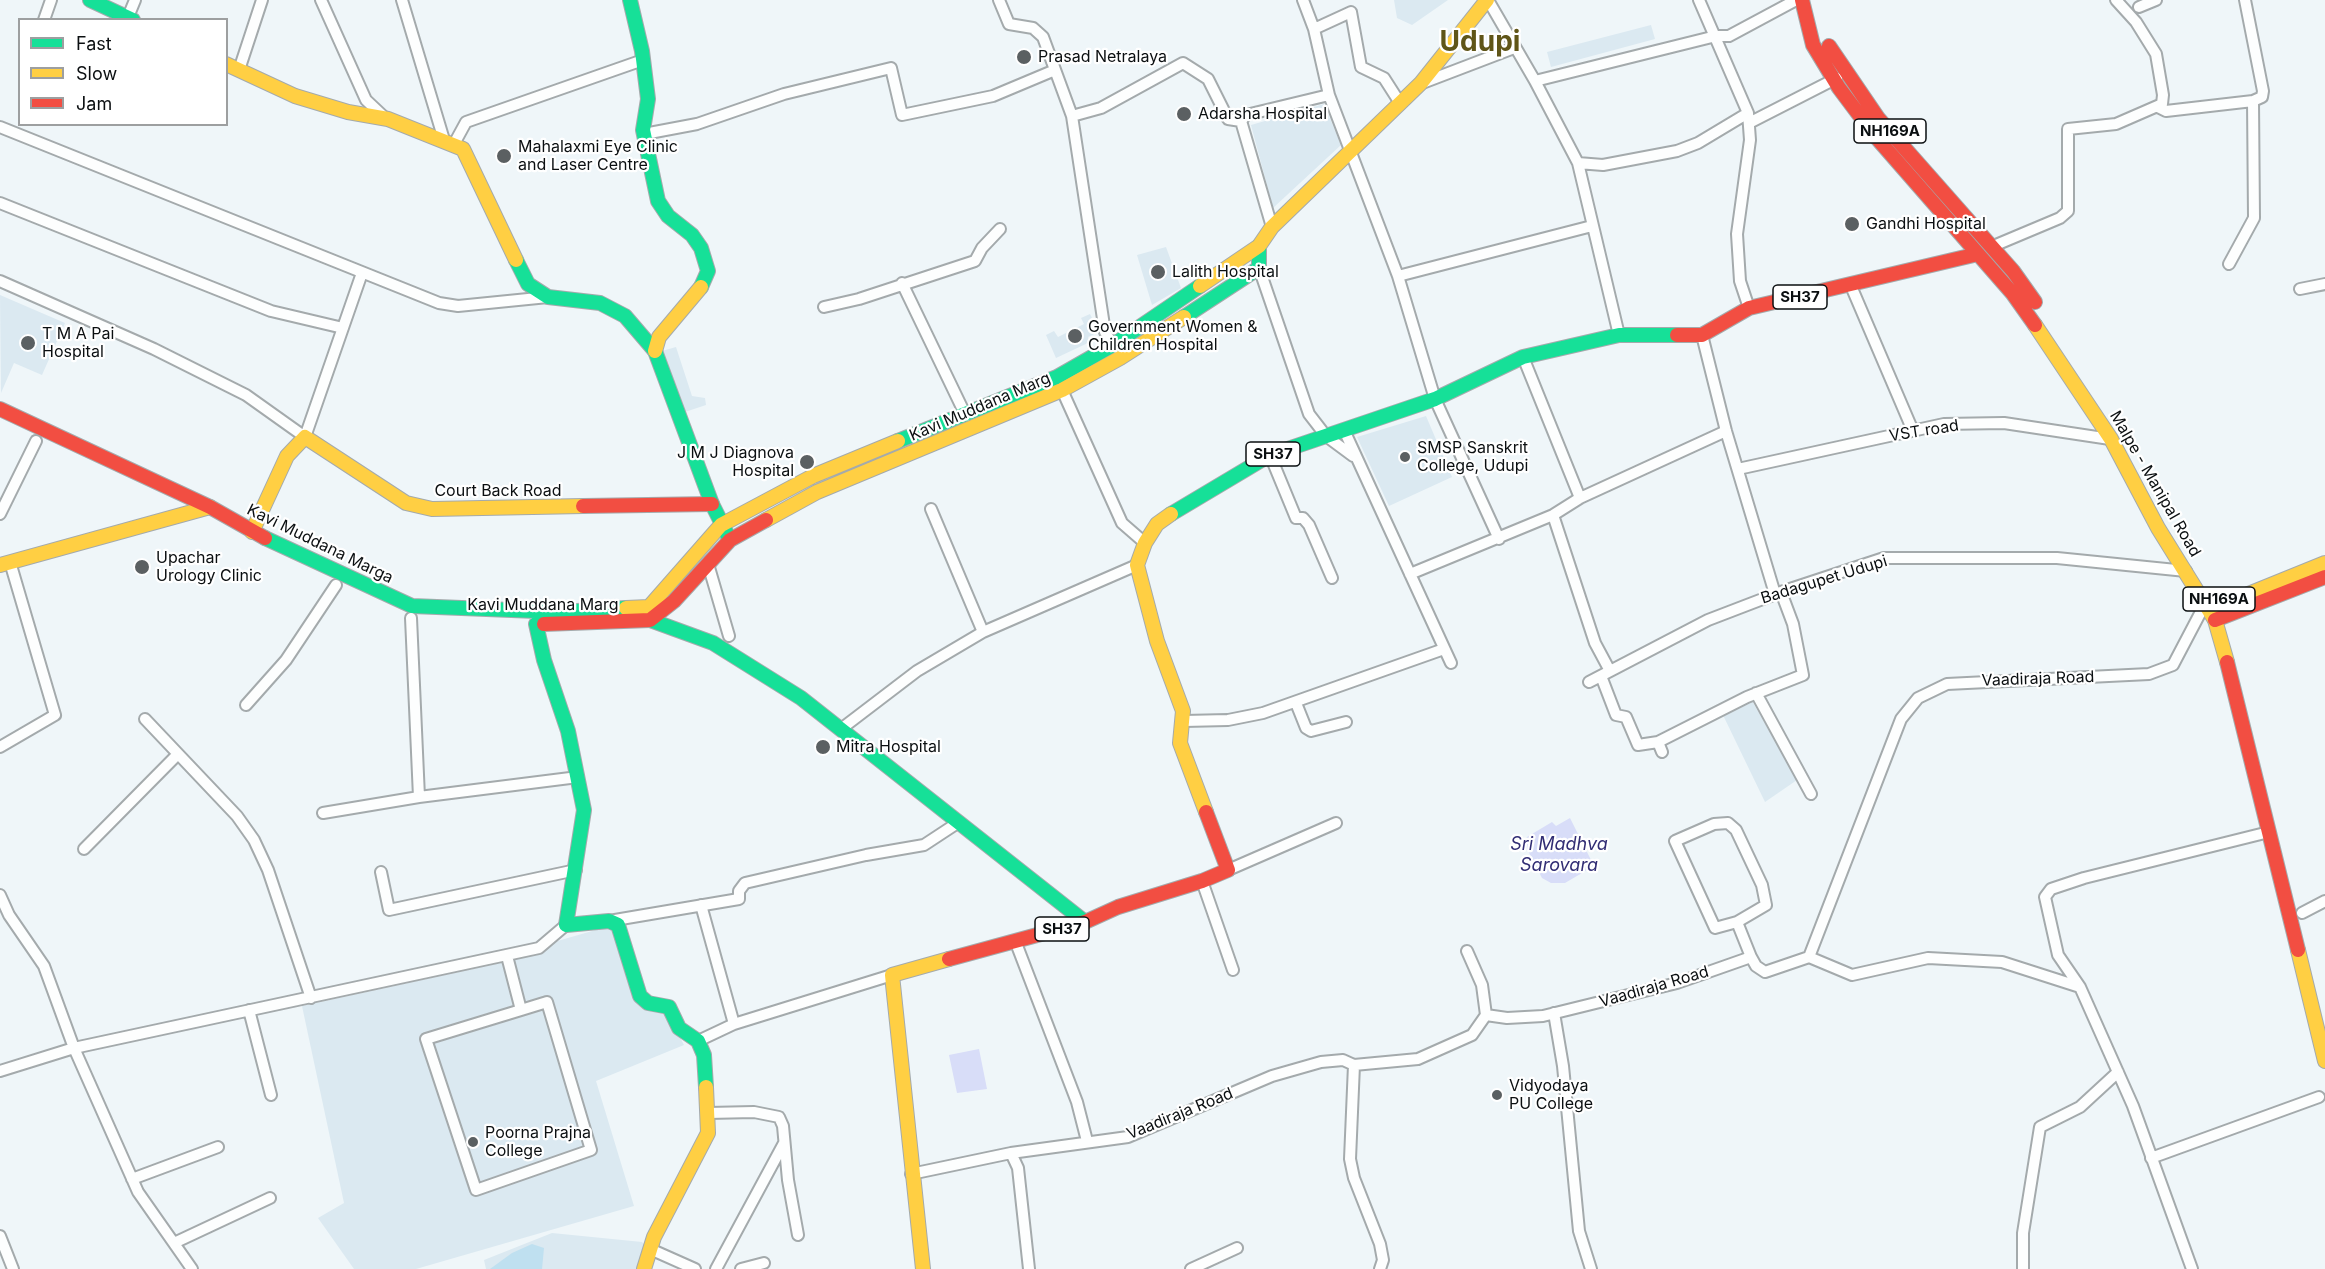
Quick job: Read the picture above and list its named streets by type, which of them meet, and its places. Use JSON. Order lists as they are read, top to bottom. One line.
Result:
{"streets":{"main road":["NH169A","SH37","Kavi Muddana Marg","Malpe - Manipal Road","Court Back Road","Kavi Muddana Marga"],"street":["VST road","Badagupet Udupi","Vaadiraja Road"]},"crossings":[["Kavi Muddana Marg","Kavi Muddana Marga"],["VST road","Malpe - Manipal Road"],["Malpe - Manipal Road","Badagupet Udupi"],["Malpe - Manipal Road","Vaadiraja Road"]],"districts":["Udupi"],"water":["Sri Madhva Sarovara"],"places":["Prasad Netralaya","Adarsha Hospital","Mahalaxmi Eye Clinic and Laser Centre","Gandhi Hospital","Lalith Hospital","Government Women & Children Hospital","T M A Pai Hospital","SMSP Sanskrit College, Udupi","J M J Diagnova Hospital","Upachar Urology Clinic","Mitra Hospital","Vidyodaya PU College","Poorna Prajna College"],"legend":["Fast","Slow","Jam"]}
